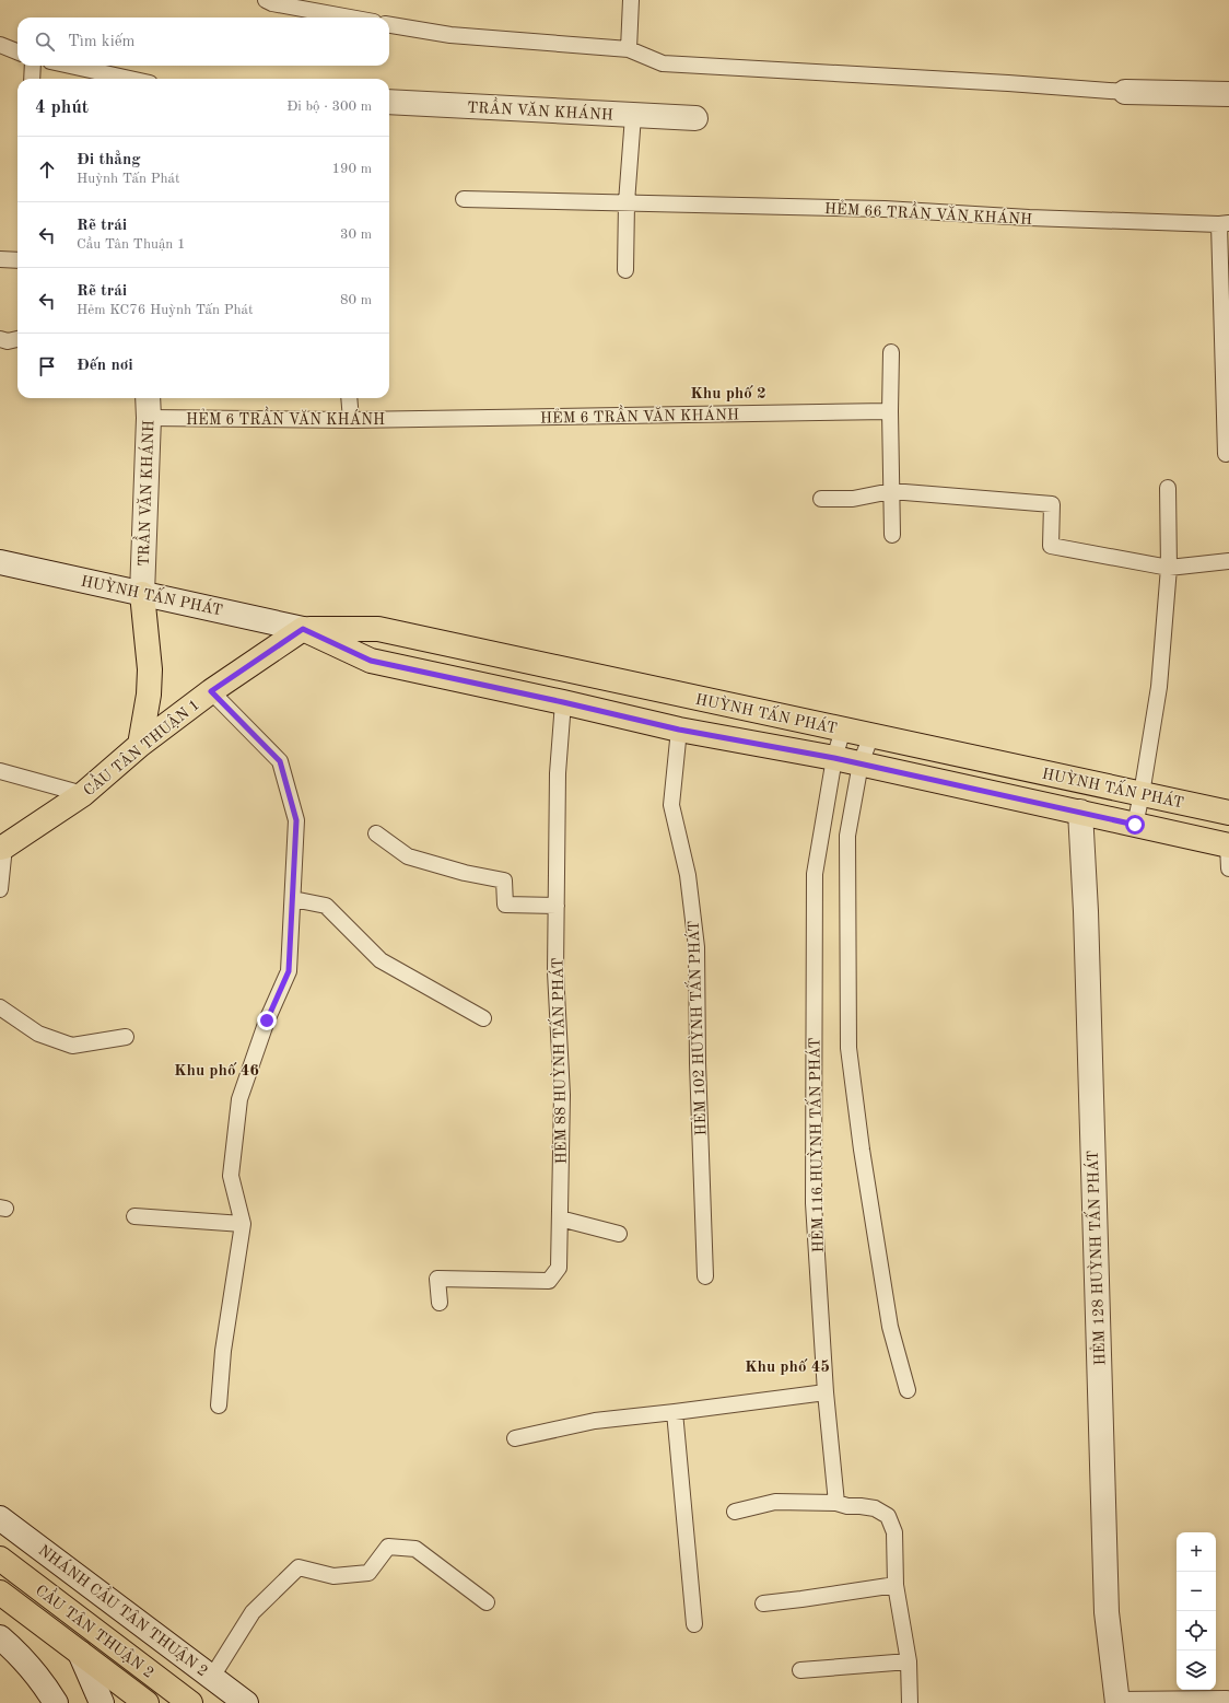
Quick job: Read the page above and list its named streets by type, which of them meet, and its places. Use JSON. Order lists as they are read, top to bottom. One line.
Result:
{"streets":{"main road":["HUỲNH TẤN PHÁT","CẦU TÂN THUẬN 1","CẦU TÂN THUẬN 2"],"street":["TRẦN VĂN KHÁNH","HẺM 128 HUỲNH TẤN PHÁT","NHÁNH CẦU TÂN THUẬN 2"],"lane":["HẺM 66 TRẦN VĂN KHÁNH","HẺM 6 TRẦN VĂN KHÁNH","HẺM 102 HUỲNH TẤN PHÁT","HẺM 88 HUỲNH TẤN PHÁT","HẺM 116 HUỲNH TẤN PHÁT"]},"crossings":[["TRẦN VĂN KHÁNH","HẺM 6 TRẦN VĂN KHÁNH"],["TRẦN VĂN KHÁNH","HUỲNH TẤN PHÁT"],["HUỲNH TẤN PHÁT","CẦU TÂN THUẬN 1"],["HUỲNH TẤN PHÁT","HẺM 102 HUỲNH TẤN PHÁT"],["HUỲNH TẤN PHÁT","HẺM 88 HUỲNH TẤN PHÁT"],["HUỲNH TẤN PHÁT","HẺM 116 HUỲNH TẤN PHÁT"],["HUỲNH TẤN PHÁT","HẺM 128 HUỲNH TẤN PHÁT"]],"districts":["Khu phố 2","Khu phố 46","Khu phố 45"],"page":{"search":"Tìm kiếm","heading":["4 phút","Đi bộ · 300 m"],"list":[["Đi thẳng","Huỳnh Tấn Phát","190 m"],["Rẽ trái","Cầu Tân Thuận 1","30 m"],["Rẽ trái","Hẻm KC76 Huỳnh Tấn Phát","80 m"],"Đến nơi"],"map_buttons":["+","−"]}}
